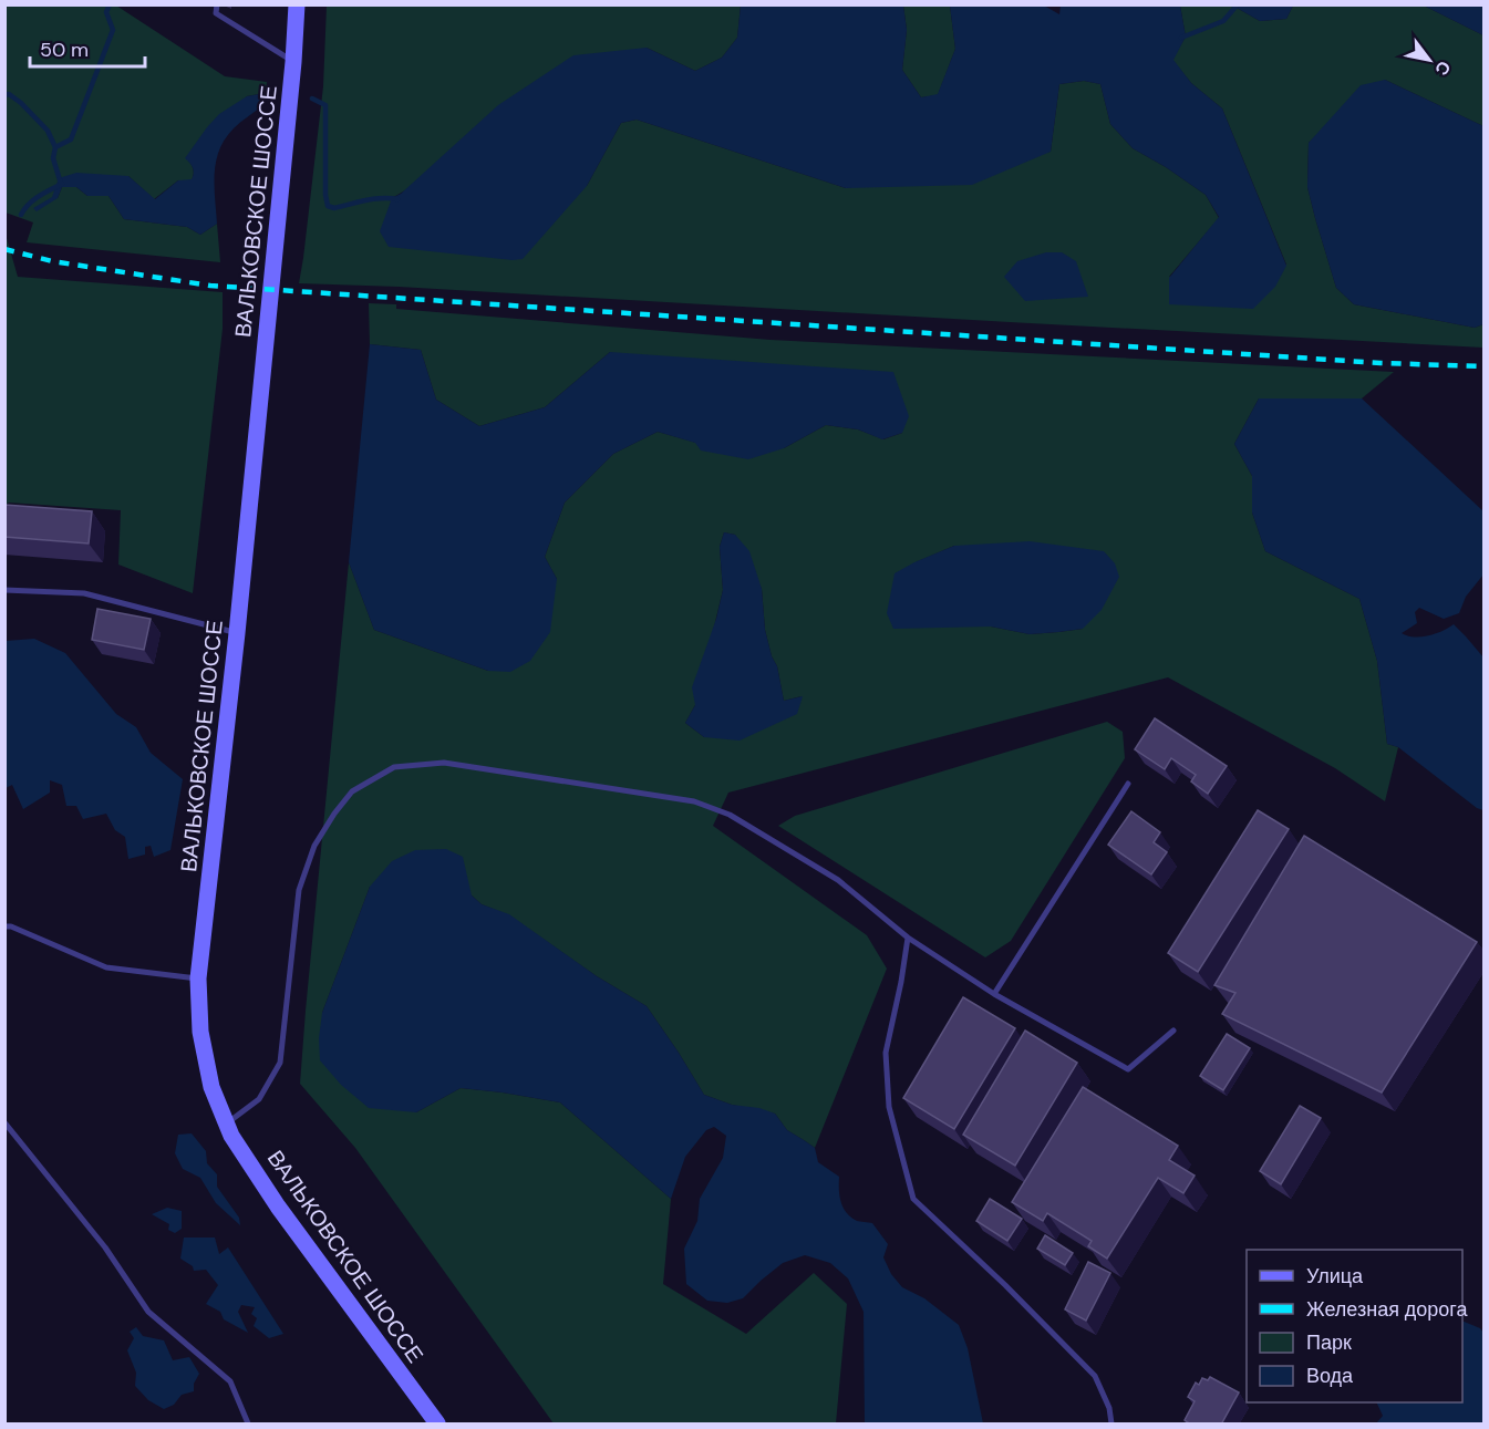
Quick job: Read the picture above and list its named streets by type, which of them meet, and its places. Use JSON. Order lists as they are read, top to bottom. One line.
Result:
{"streets":{"main road":["ВАЛЬКОВСКОЕ ШОССЕ"]},"legend":["Улица","Железная дорога","Парк","Вода"],"scale_bar":"50 m","north":"bottom right"}
